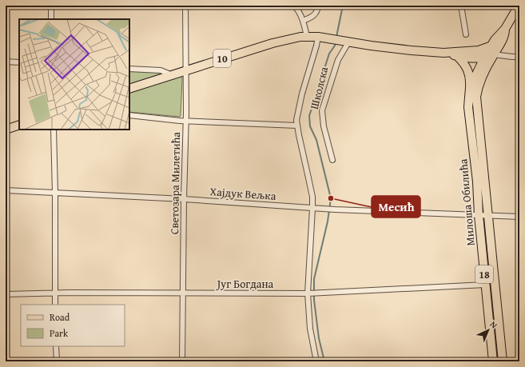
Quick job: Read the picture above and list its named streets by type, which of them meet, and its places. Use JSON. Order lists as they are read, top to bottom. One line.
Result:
{"streets":{"main road":["10","Милоша Обилића","18"],"street":["Школска","Светозара Милетића","Хајдук Вељка","Југ Богдана"]},"crossings":[["10","Школска"],["10","Светозара Милетића"],["10","Милоша Обилића"],["10","18"],["Светозара Милетића","Хајдук Вељка"],["Светозара Милетића","Југ Богдана"],["Хајдук Вељка","Милоша Обилића"],["Милоша Обилића","18"],["Милоша Обилића","Југ Богдана"]],"places":["Месић"],"legend":["Road","Park"],"north":"top right"}
